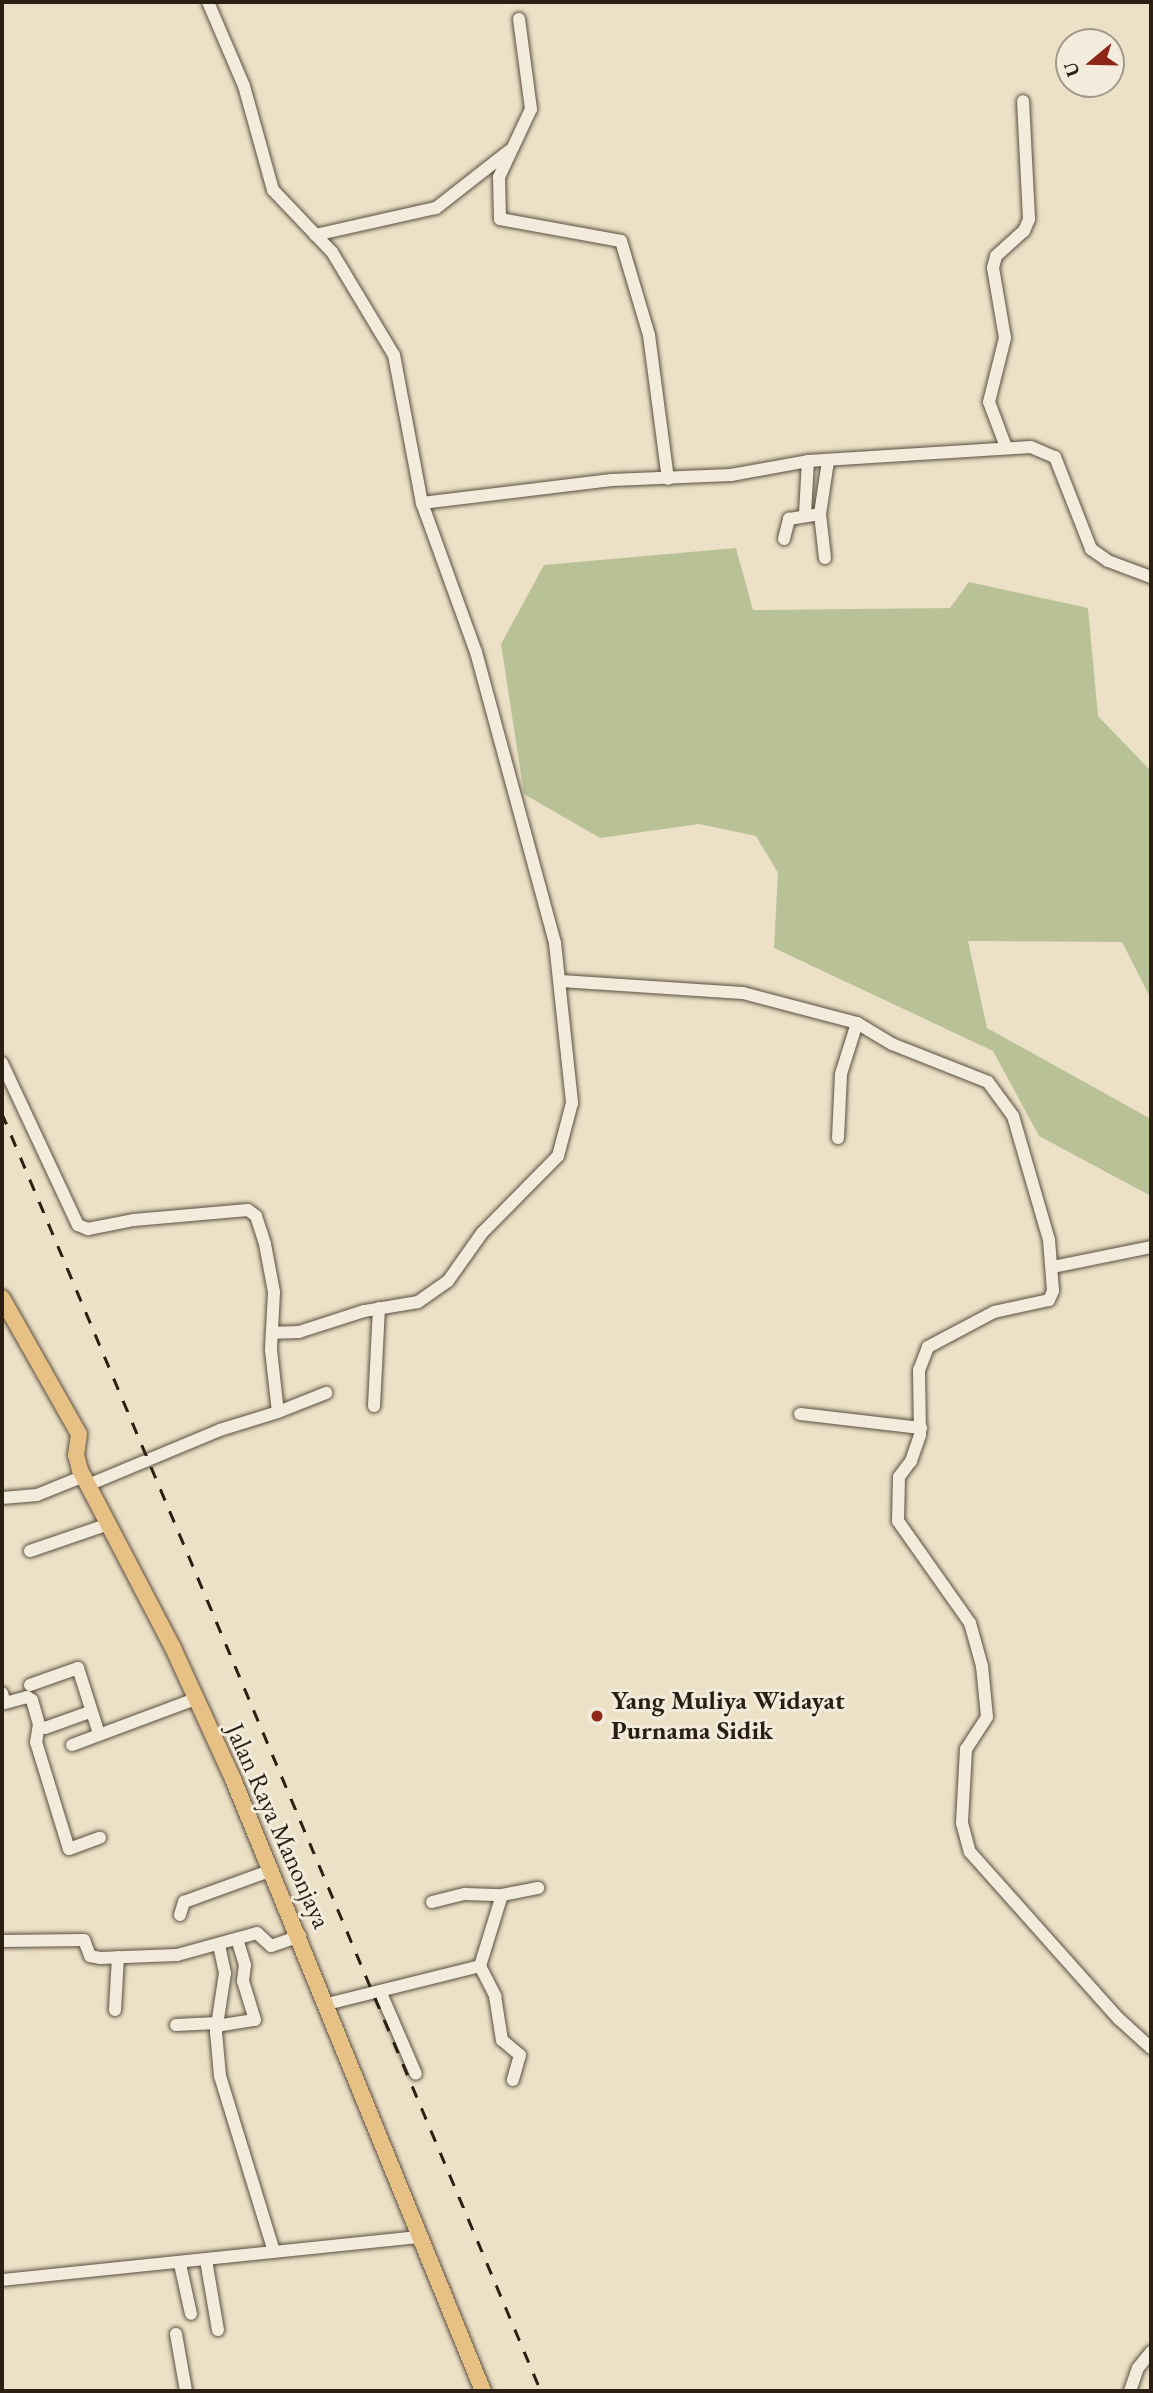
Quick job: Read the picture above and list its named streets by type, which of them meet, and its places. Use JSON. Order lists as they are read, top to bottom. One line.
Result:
{"streets":{"main road":["Jalan Raya Manonjaya"]},"places":["Yang Muliya Widayat Purnama Sidik"],"north":"left"}
